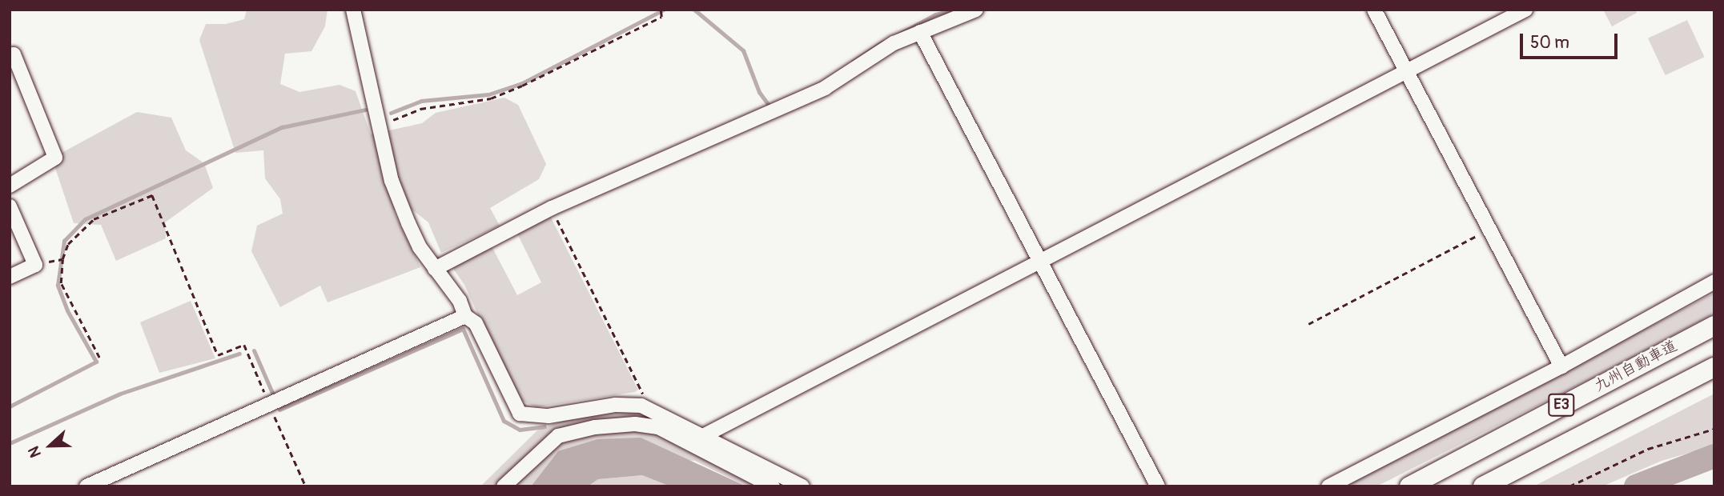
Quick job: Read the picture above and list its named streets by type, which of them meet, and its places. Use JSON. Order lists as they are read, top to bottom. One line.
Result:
{"streets":{"highway":["九州自動車道","E3"]},"scale_bar":"50 m","north":"left"}
